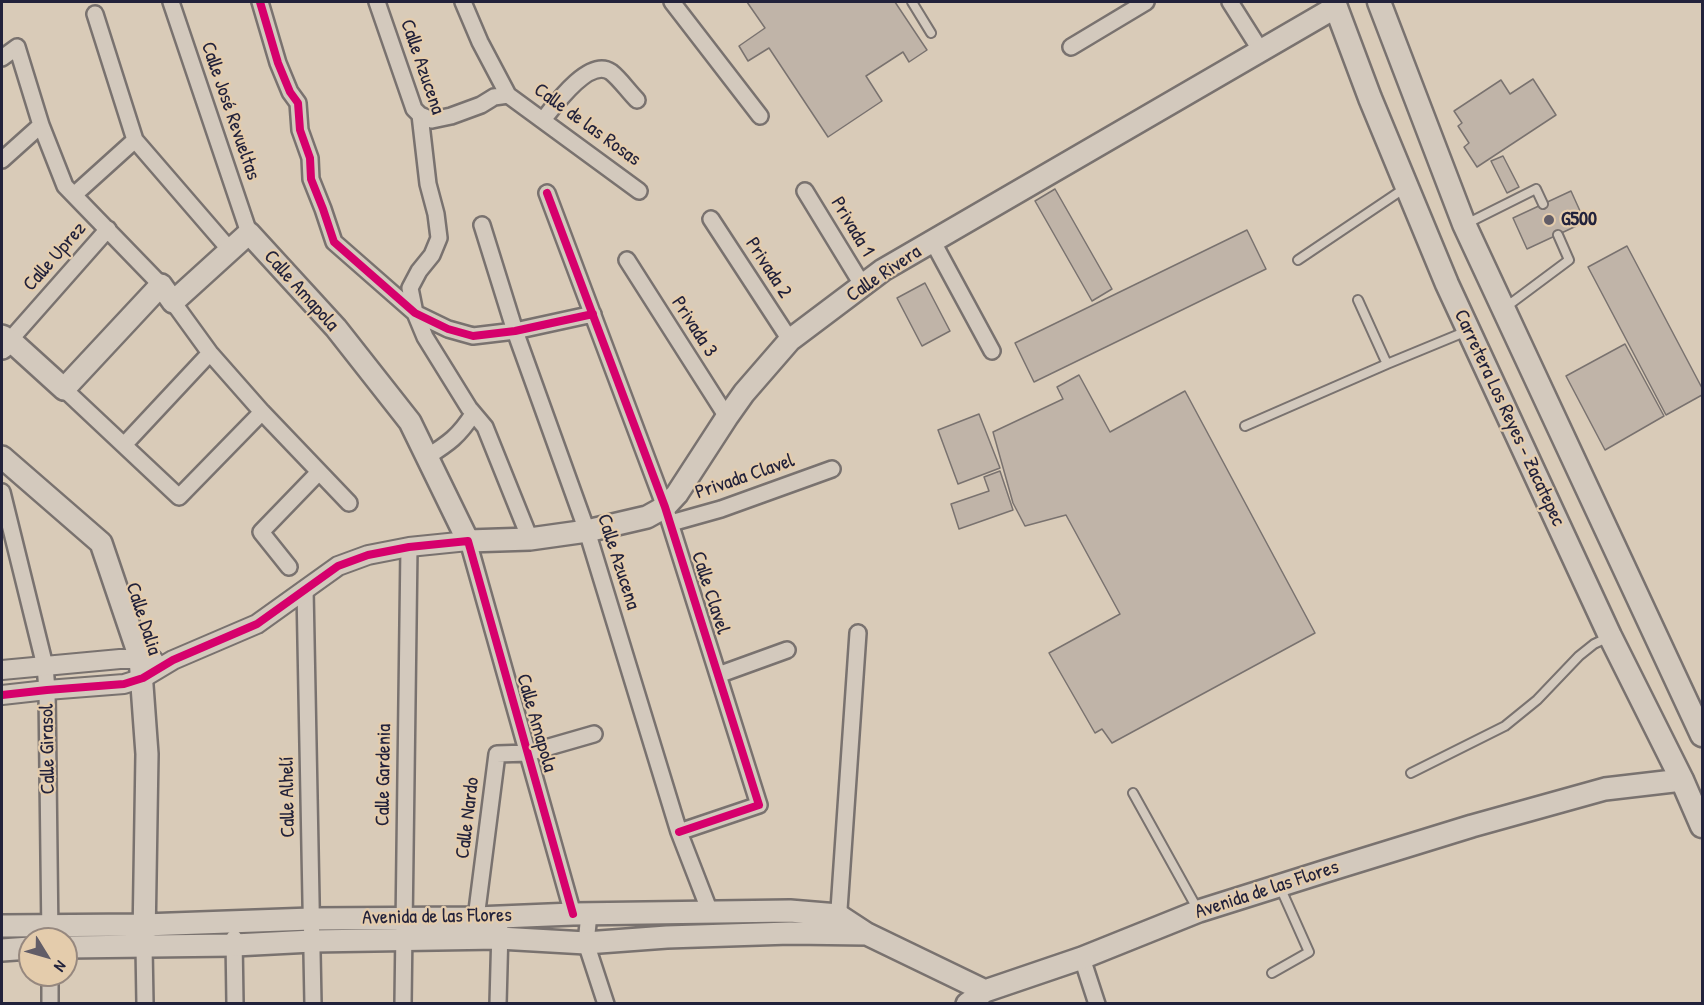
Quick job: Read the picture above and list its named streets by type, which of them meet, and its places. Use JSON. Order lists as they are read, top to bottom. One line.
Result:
{"streets":{"main road":["Calle Rivera","Calle Amapola","Carretera Los Reyes - Zacatepec","Calle Dalia","Avenida de las Flores"],"street":["Calle Azucena","Calle José Revueltas","Calle de las Rosas","Privada 1","Calle Uprez","Privada 2","Privada 3","Privada Clavel","Calle Clavel","Calle Girasol","Calle Gardenia","Calle Alhelí","Calle Nardo"]},"crossings":[["Calle Azucena","Calle Rivera"],["Calle Azucena","Calle Clavel"],["Calle Azucena","Avenida de las Flores"],["Calle José Revueltas","Calle Amapola"],["Privada 1","Calle Rivera"],["Privada 2","Calle Rivera"],["Calle Rivera","Calle Amapola"],["Calle Rivera","Privada 3"],["Calle Rivera","Carretera Los Reyes - Zacatepec"],["Calle Rivera","Privada Clavel"],["Calle Rivera","Calle Clavel"],["Calle Amapola","Calle Nardo"],["Calle Amapola","Avenida de las Flores"],["Carretera Los Reyes - Zacatepec","Avenida de las Flores"],["Privada Clavel","Calle Clavel"],["Calle Dalia","Avenida de las Flores"],["Calle Gardenia","Avenida de las Flores"],["Calle Alhelí","Avenida de las Flores"],["Calle Nardo","Avenida de las Flores"]],"places":["G500"],"north":"bottom right"}
